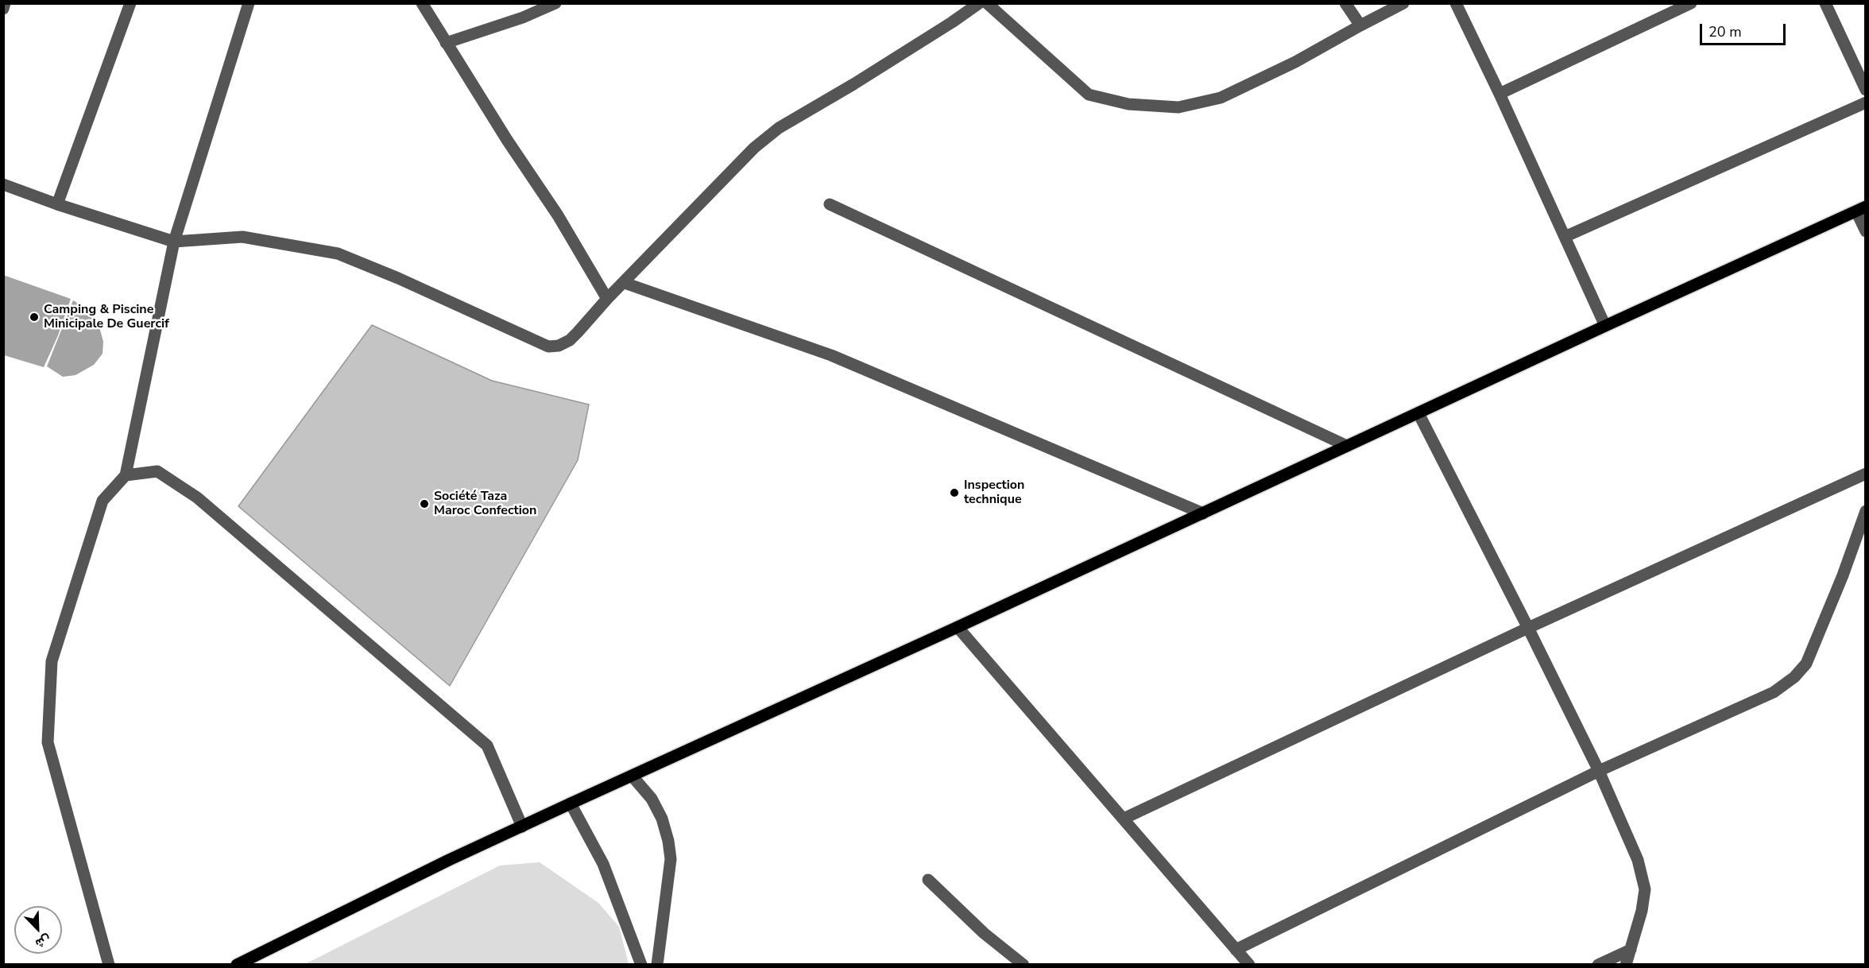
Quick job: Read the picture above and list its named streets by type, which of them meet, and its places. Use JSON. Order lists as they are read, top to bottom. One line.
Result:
{"places":["Camping & Piscine Minicipale De Guercif","Inspection technique","Société Taza Maroc Confection"],"scale_bar":"20 m","north":"bottom right"}
